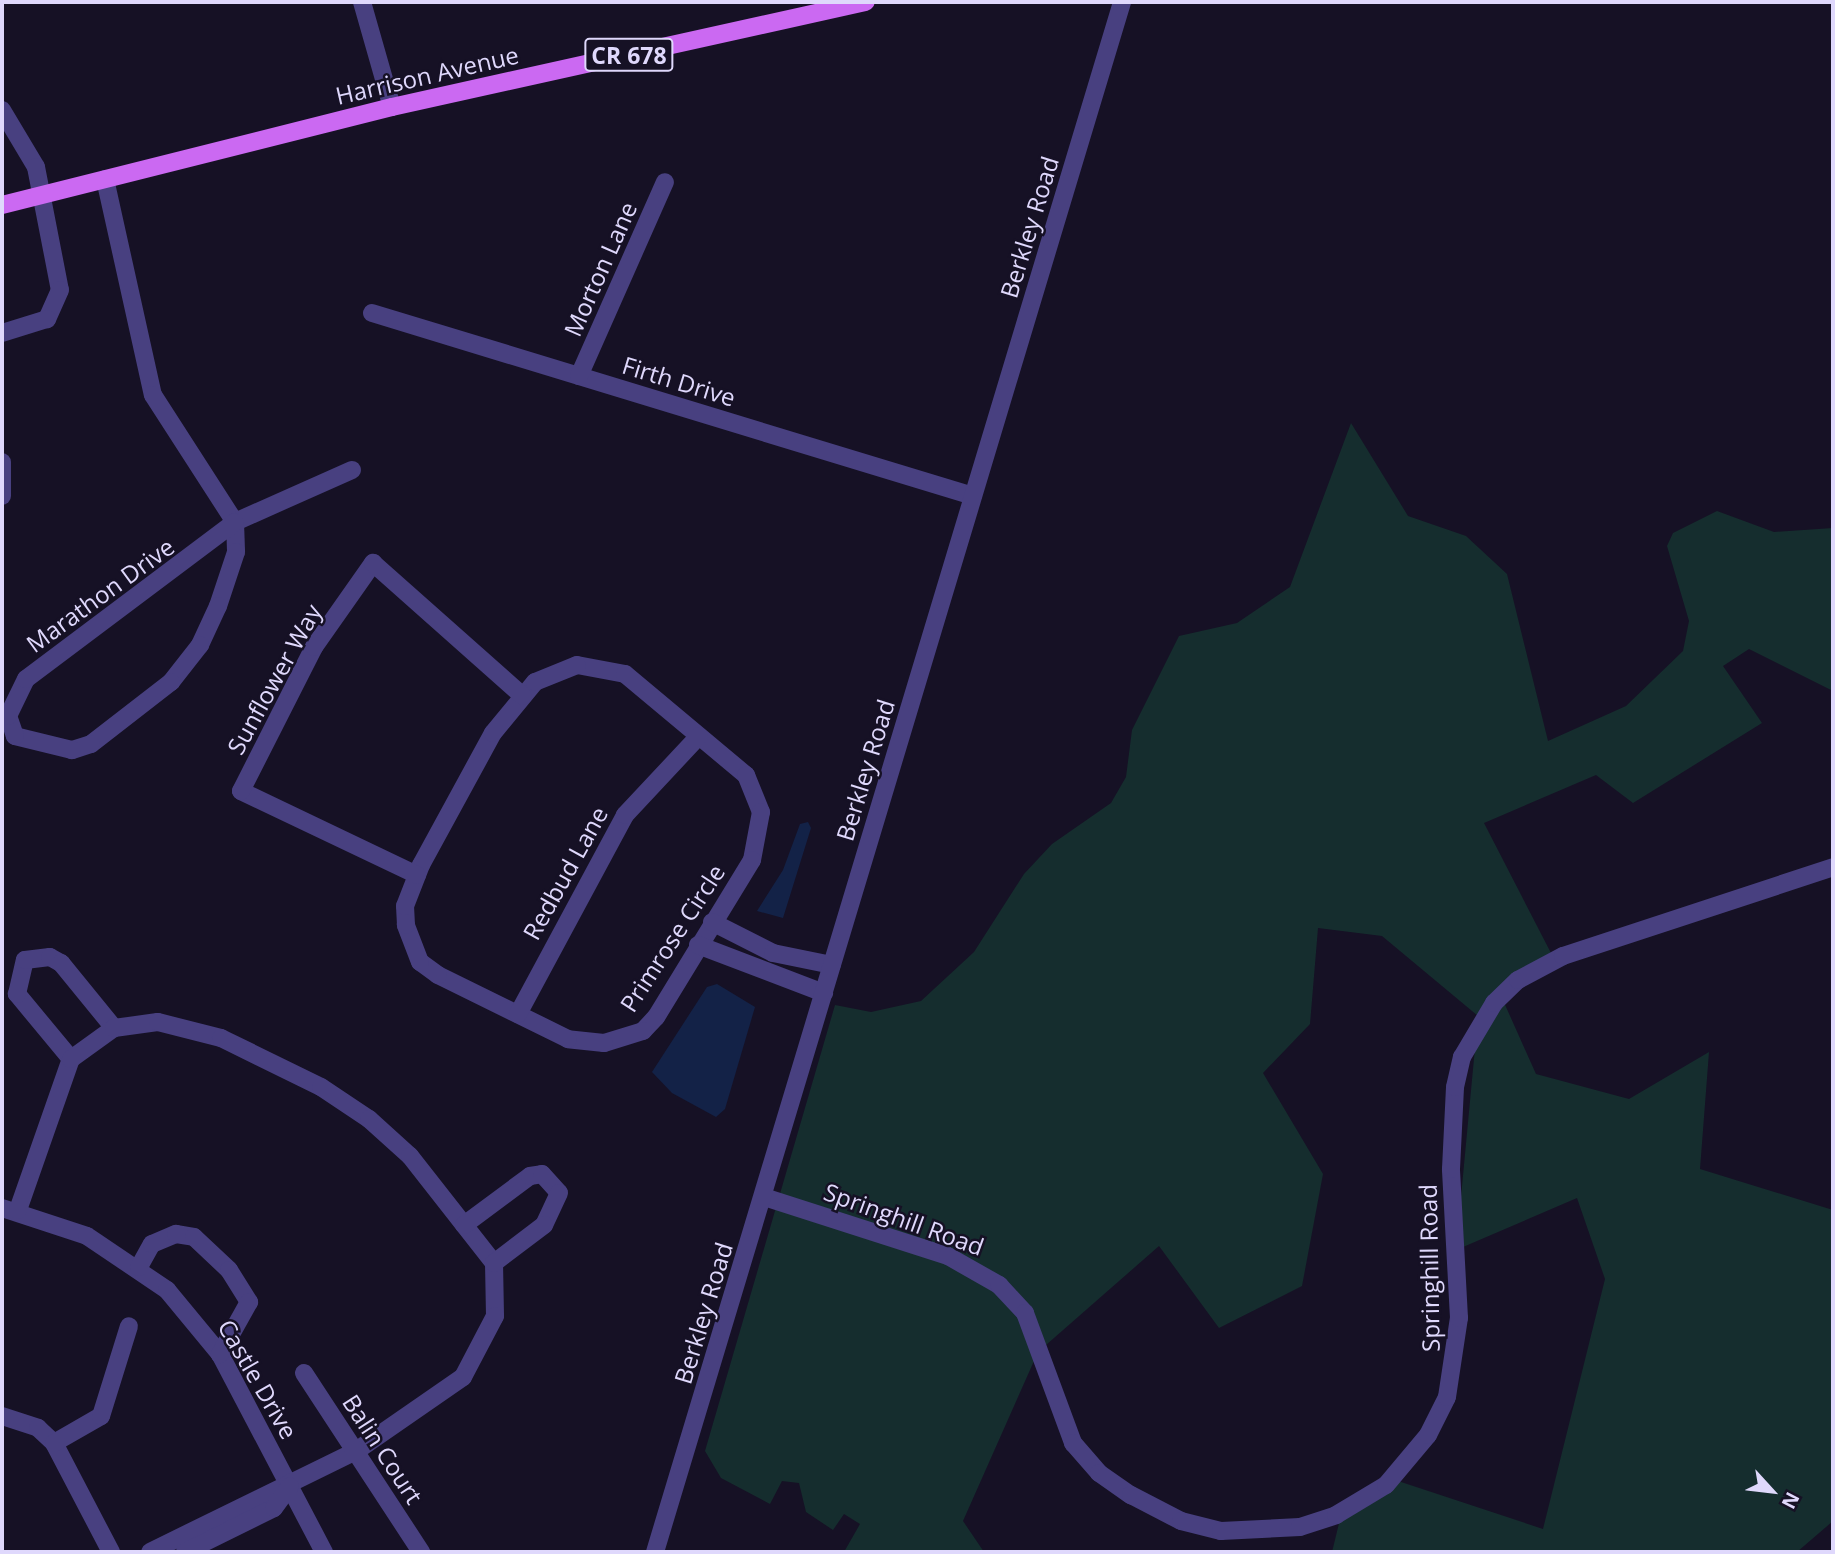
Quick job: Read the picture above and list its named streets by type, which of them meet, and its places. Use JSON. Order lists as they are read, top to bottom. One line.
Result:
{"streets":{"main road":["CR 678","Harrison Avenue"],"street":["Berkley Road","Morton Lane","Firth Drive","Marathon Drive","Sunflower Way","Redbud Lane","Primrose Circle","Springhill Road","Castle Drive","Balin Court"]},"crossings":[["Berkley Road","Firth Drive"],["Berkley Road","Springhill Road"],["Morton Lane","Firth Drive"],["Sunflower Way","Primrose Circle"],["Redbud Lane","Primrose Circle"]],"north":"bottom right"}
